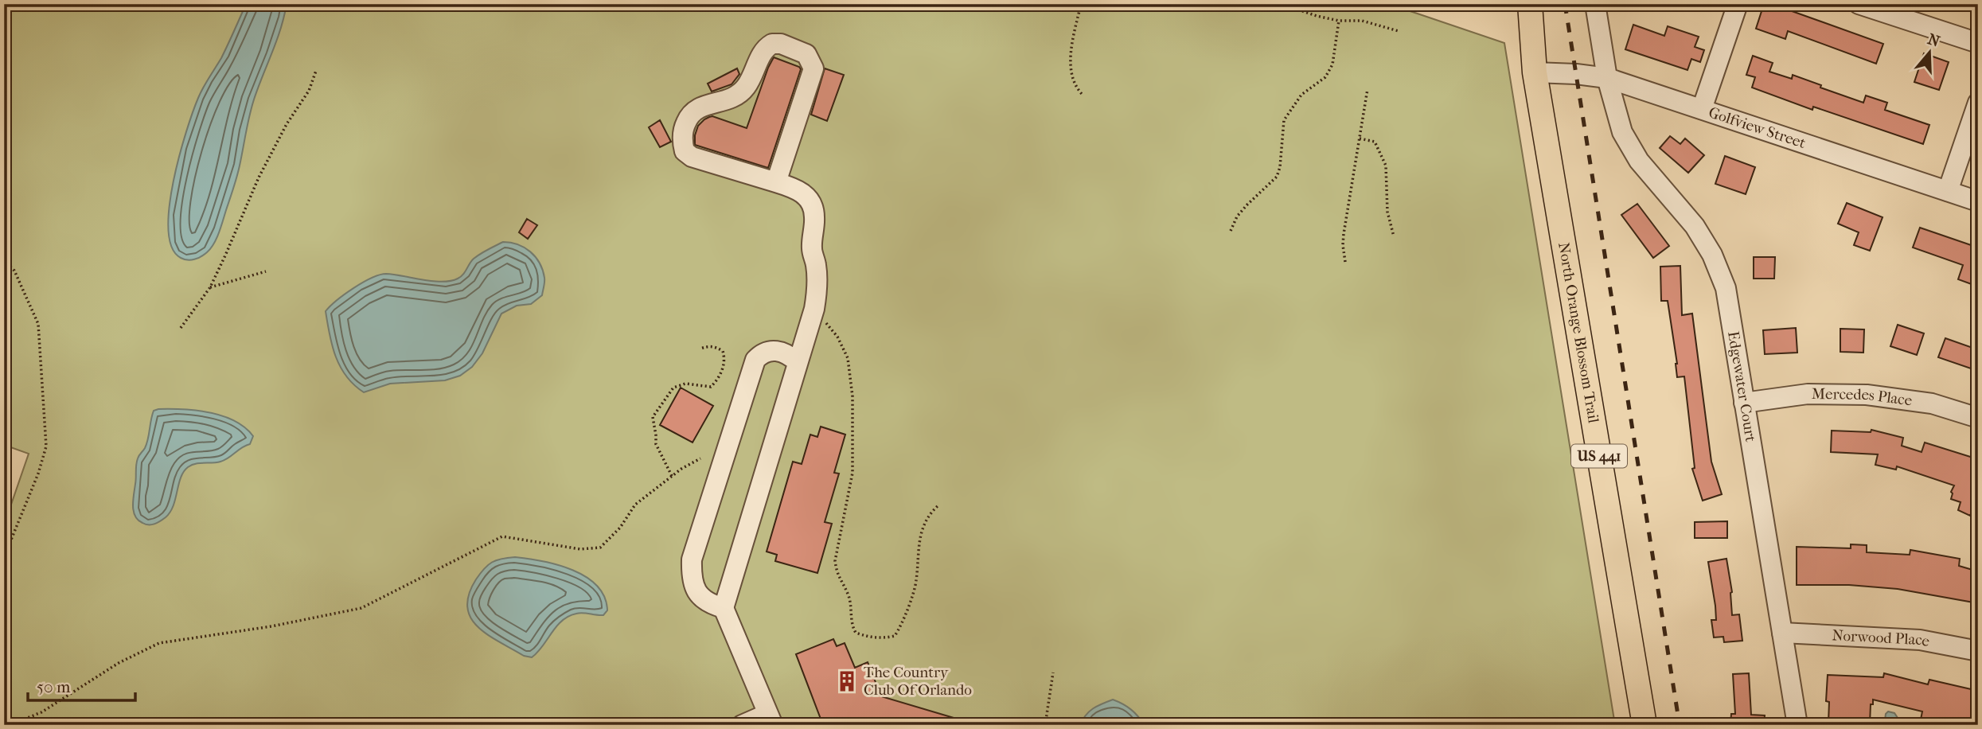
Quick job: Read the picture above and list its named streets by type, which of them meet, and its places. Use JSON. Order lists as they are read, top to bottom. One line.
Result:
{"streets":{"main road":["North Orange Blossom Trail","US 441"],"street":["Golfview Street","Edgewater Court","Mercedes Place","Norwood Place"]},"crossings":[["Golfview Street","North Orange Blossom Trail"],["Golfview Street","Edgewater Court"],["Edgewater Court","Mercedes Place"],["Edgewater Court","Norwood Place"]],"places":{"building":["The Country Club Of Orlando"]},"scale_bar":"50 m","north":"top"}
